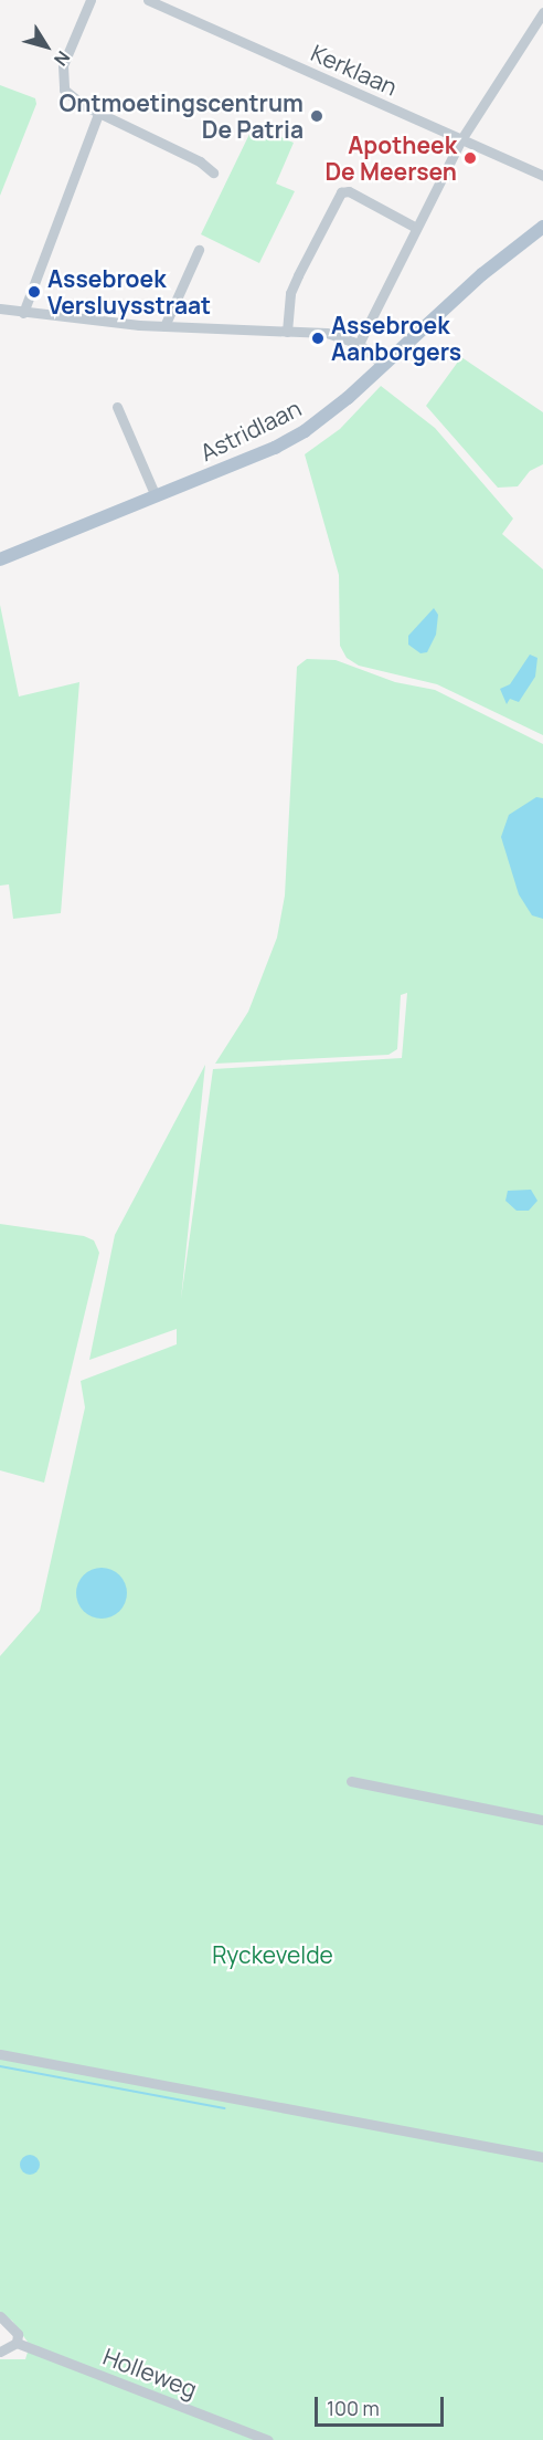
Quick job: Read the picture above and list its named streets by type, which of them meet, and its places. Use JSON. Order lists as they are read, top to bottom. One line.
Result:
{"streets":{"main road":["Astridlaan"],"street":["Kerklaan","Holleweg"]},"parks":["Ryckevelde"],"places":["Ontmoetingscentrum De Patria","Apotheek De Meersen","Assebroek Versluysstraat","Assebroek Aanborgers"],"scale_bar":"100 m","north":"bottom right"}
